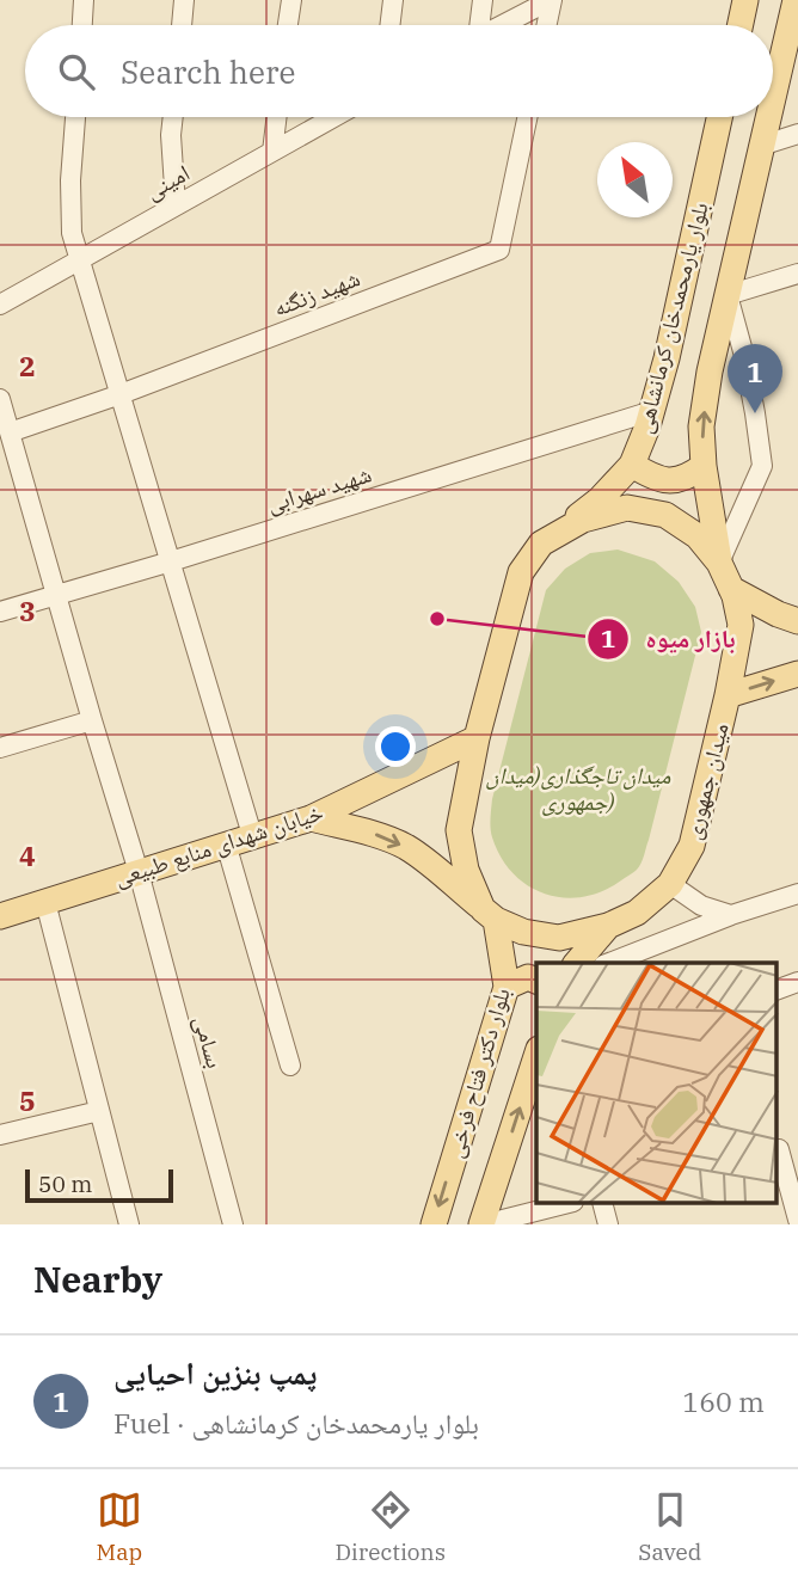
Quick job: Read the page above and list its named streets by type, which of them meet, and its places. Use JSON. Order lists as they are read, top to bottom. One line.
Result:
{"streets":{"main road":["بلوار یارمحمدخان کرمانشاهی","میدان جمهوری","خیابان شهدای منابع طبیعی","بلوار دکتر فتاح فرخی"],"street":["امینی","شهید زنگنه","شهید سهرابی","بسامی"]},"crossings":[["شهید زنگنه","بسامی"],["بلوار یارمحمدخان کرمانشاهی","شهید سهرابی"],["بلوار یارمحمدخان کرمانشاهی","میدان جمهوری"],["شهید سهرابی","بسامی"],["میدان جمهوری","خیابان شهدای منابع طبیعی"],["میدان جمهوری","بلوار دکتر فتاح فرخی"],["خیابان شهدای منابع طبیعی","بسامی"]],"parks":["میدان تاجگذاری(میدان جمهوری)"],"places":["بازار میوه"],"scale_bar":"50 m","north":"top left","page":{"search":"Search here","pins":"1","scale":"50 m","heading":"Nearby","list":[{"mark":"1","name":"پمپ بنزین احیایی","note":"Fuel · بلوار یارمحمدخان کرمانشاهی","value":"160 m"}],"nav":["Map","Directions","Saved"]},"grid":{"rows":["2","3","4","5"]}}
